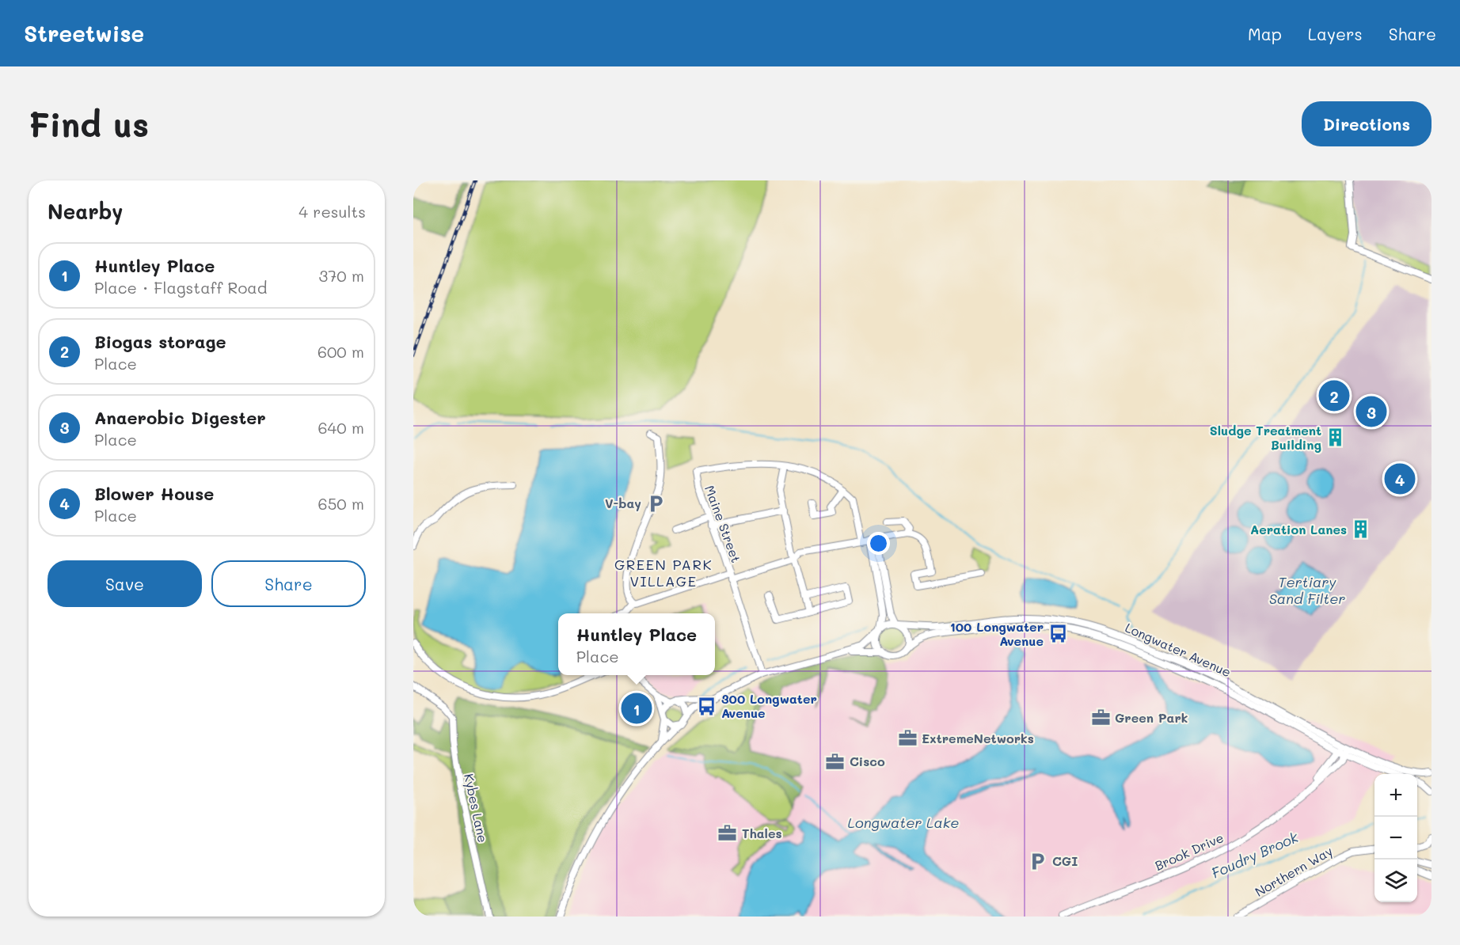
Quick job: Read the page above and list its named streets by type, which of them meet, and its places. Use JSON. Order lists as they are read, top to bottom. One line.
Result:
{"streets":{"street":["Maine Street","Longwater Avenue","Kybes Lane","Brook Drive","Northern Way"]},"crossings":[["Longwater Avenue","Brook Drive"]],"districts":["GREEN PARK VILLAGE"],"water":["Tertiary Sand Filter","Longwater Lake","Foudry Brook"],"places":{"building":["Sludge Treatment Building","Aeration Lanes"],"parking":["V-bay","CGI"],"bus stop":["100 Longwater Avenue","300 Longwater Avenue"],"office":["Green Park","ExtremeNetworks","Cisco","Thales"]},"page":{"header":"Streetwise","nav":["Map","Layers","Share"],"buttons":["Directions",["Save","Share"]],"title":"Find us","heading":["Nearby","4 results"],"list":[{"mark":"1","name":"Huntley Place","note":"Place · Flagstaff Road","value":"370 m"},{"mark":"2","name":"Biogas storage","note":"Place","value":"600 m"},{"mark":"3","name":"Anaerobic Digester","note":"Place","value":"640 m"},{"mark":"4","name":"Blower House","note":"Place","value":"650 m"}],"pins":["2","3","4","1"],"popup":["Huntley Place","Place"],"map_buttons":["+","−"]}}
